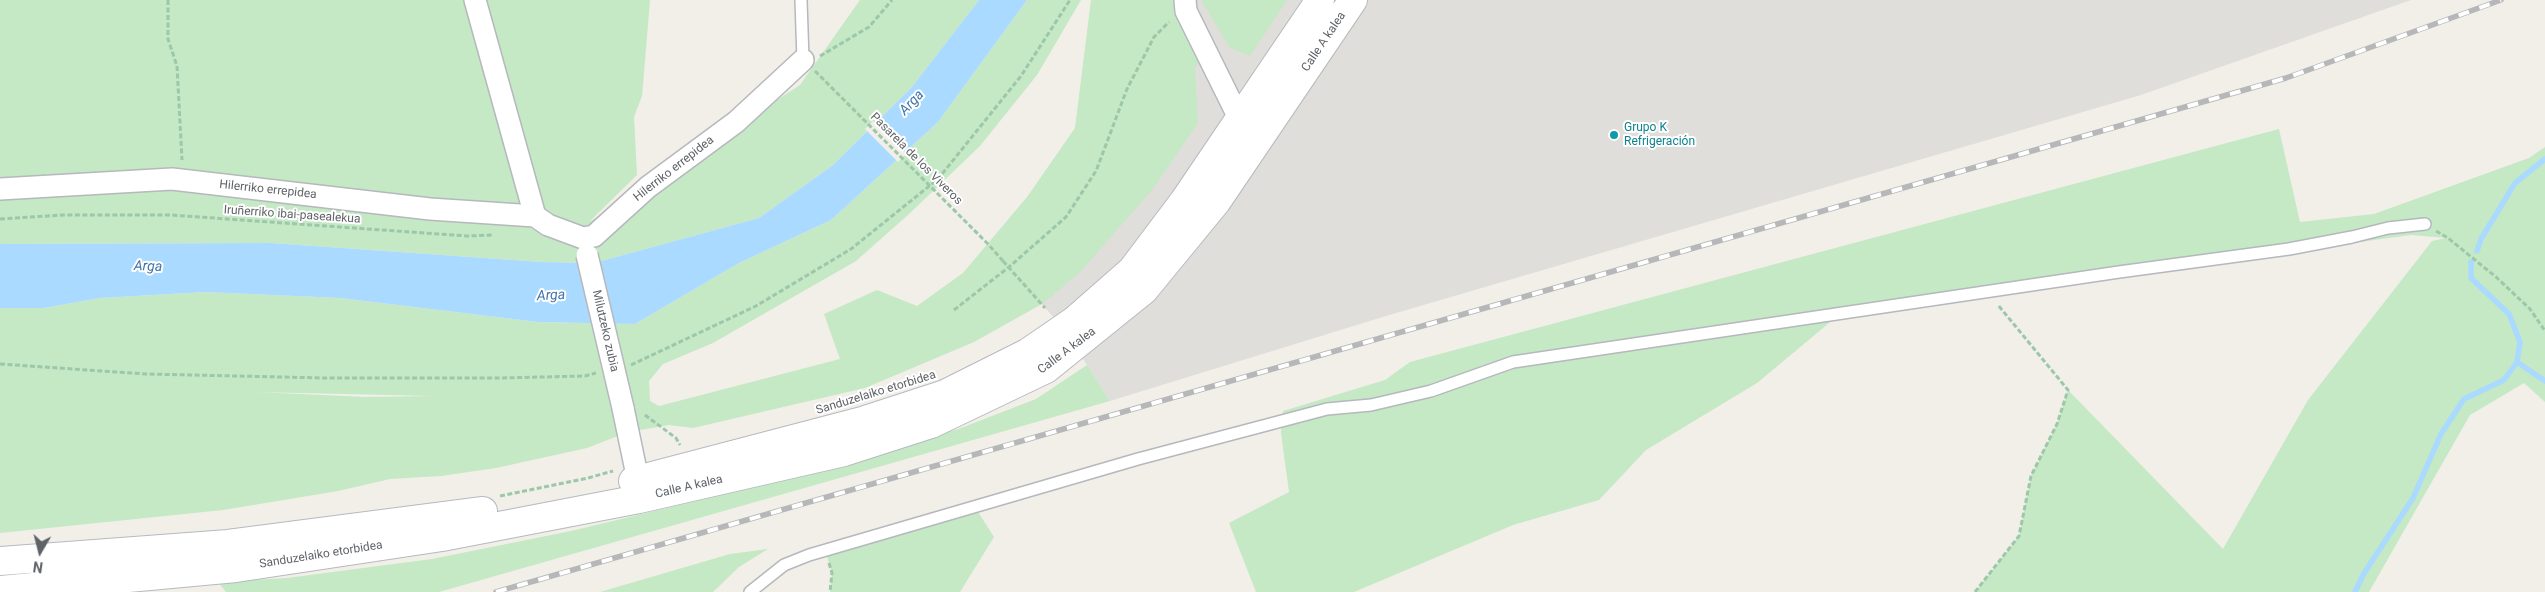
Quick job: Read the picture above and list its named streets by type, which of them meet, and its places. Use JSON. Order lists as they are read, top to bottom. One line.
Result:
{"streets":{"main road":["Calle A kalea","Sanduzelaiko etorbidea"],"street":["Hilerriko errepidea","Milutzeko zubia"],"path":["Pasarela de los Viveros","Iruñerriko ibai-pasealekua"]},"crossings":[["Calle A kalea","Milutzeko zubia"],["Calle A kalea","Sanduzelaiko etorbidea"],["Pasarela de los Viveros","Hilerriko errepidea"],["Hilerriko errepidea","Milutzeko zubia"],["Milutzeko zubia","Sanduzelaiko etorbidea"]],"water":["Arga"],"places":["Grupo K Refrigeración"],"north":"bottom"}
